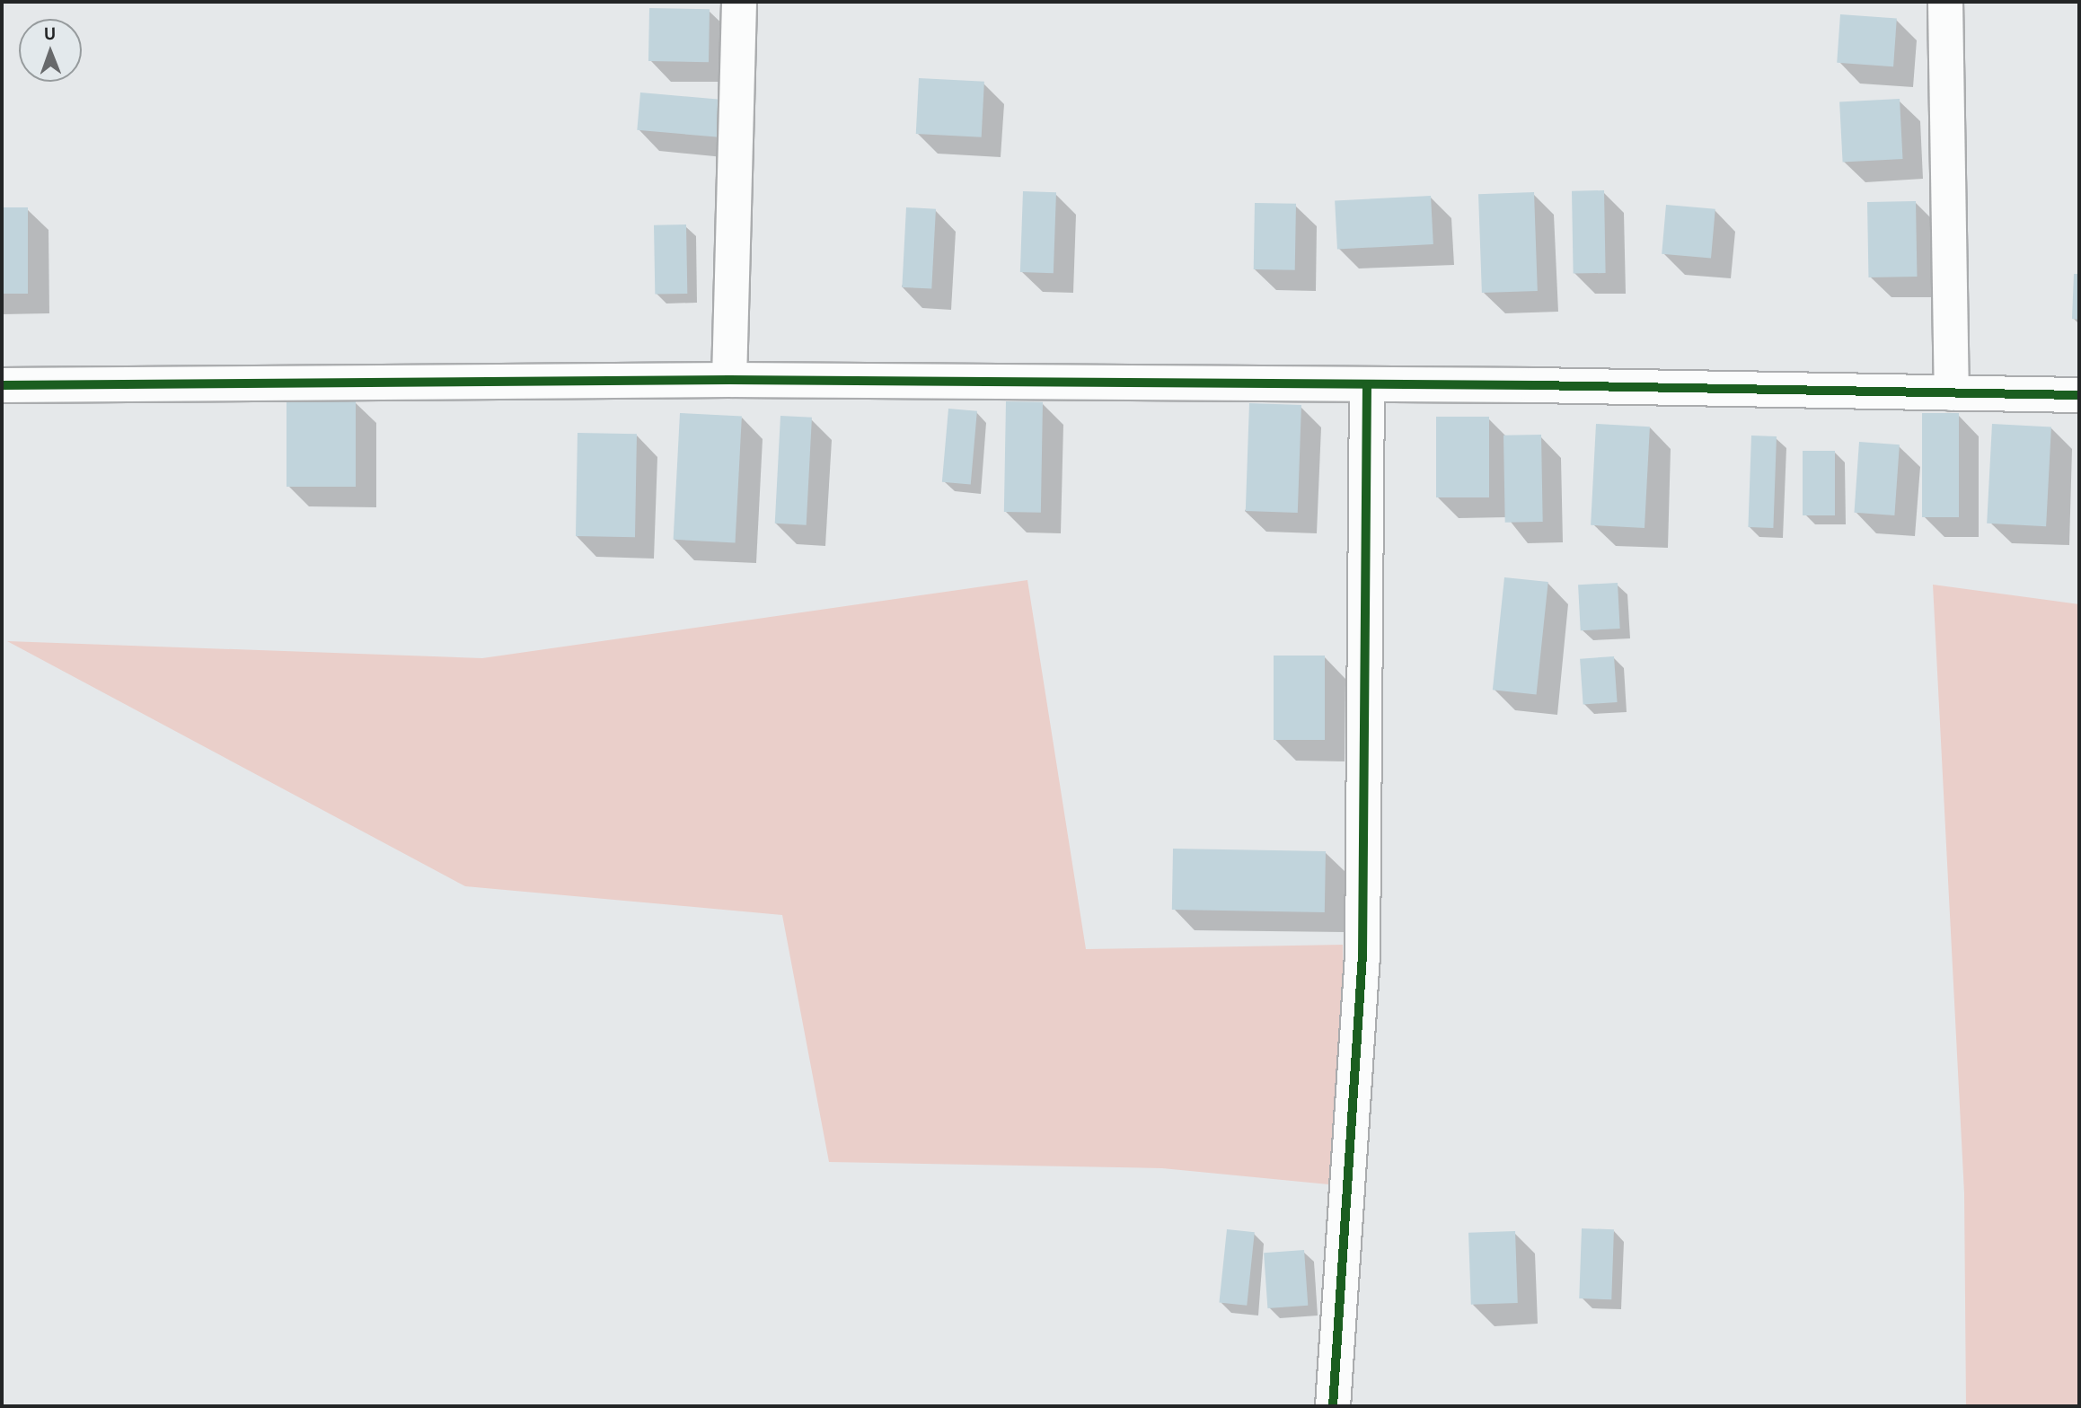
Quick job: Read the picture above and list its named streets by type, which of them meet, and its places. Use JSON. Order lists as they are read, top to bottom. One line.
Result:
{"north":"top"}
